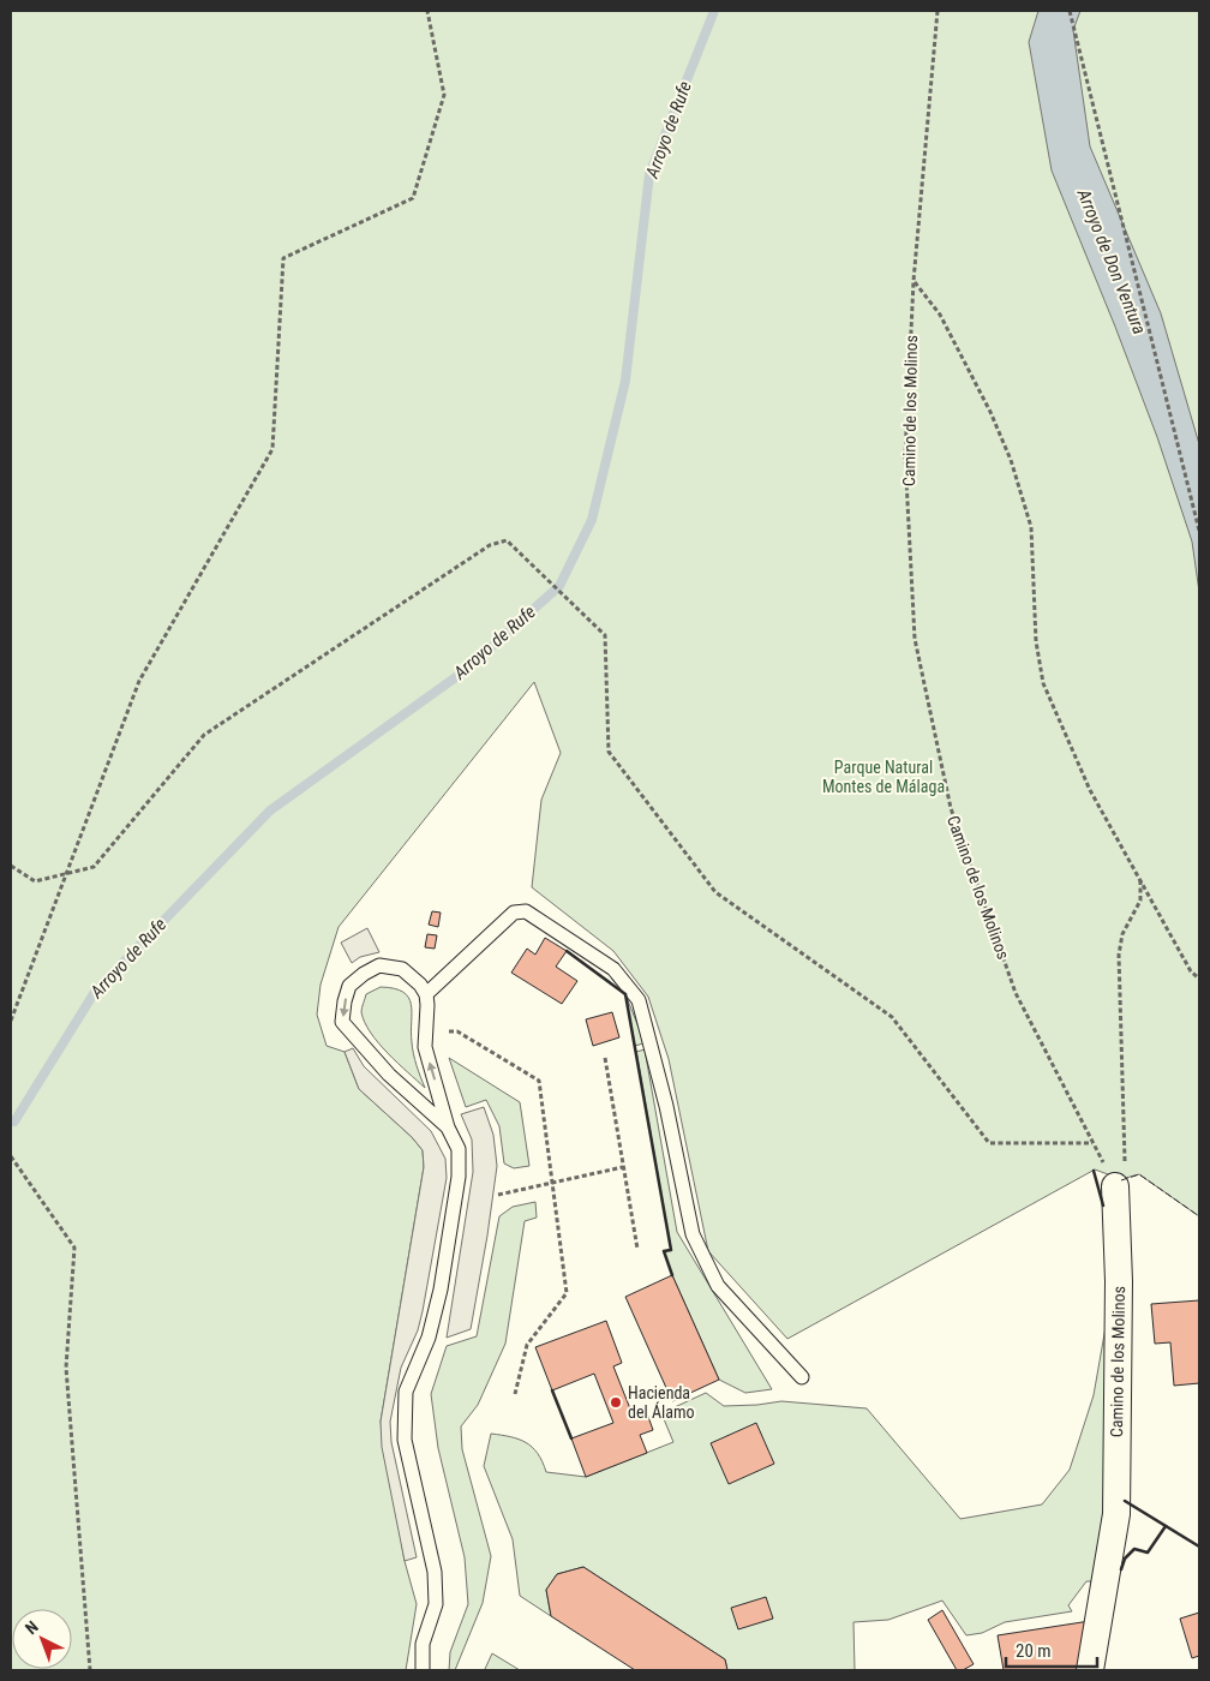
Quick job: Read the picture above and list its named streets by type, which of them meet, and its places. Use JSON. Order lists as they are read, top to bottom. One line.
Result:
{"streets":{"street":["Camino de los Molinos"]},"water":["Arroyo de Rufe","Arroyo de Don Ventura"],"parks":["Parque Natural Montes de Málaga"],"places":["Hacienda del Álamo"],"scale_bar":"20 m","north":"top left"}
